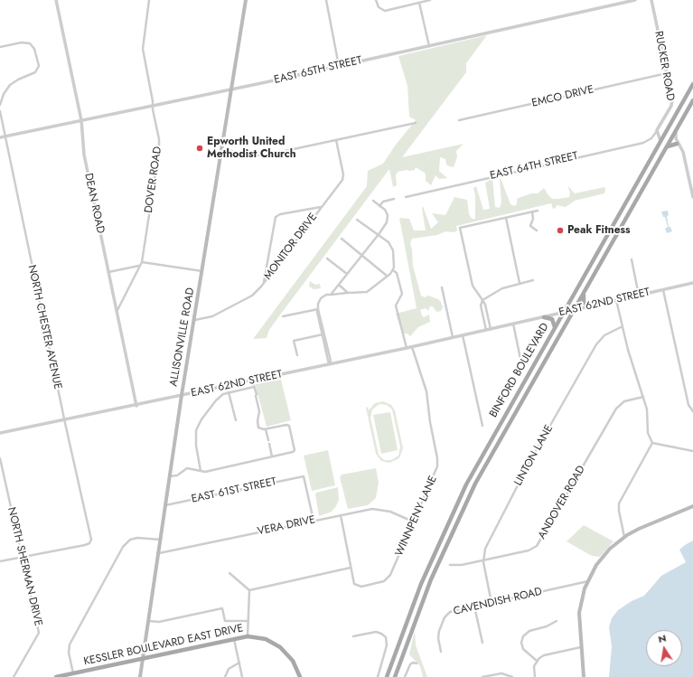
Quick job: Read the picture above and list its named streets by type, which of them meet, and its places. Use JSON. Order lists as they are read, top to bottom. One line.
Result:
{"streets":{"main road":["ALLISONVILLE ROAD","BINFORD BOULEVARD","KESSLER BOULEVARD EAST DRIVE"],"street":["RUCKER ROAD","EAST 65TH STREET","EMCO DRIVE","EAST 64TH STREET","DOVER ROAD","DEAN ROAD","MONITOR DRIVE","EAST 62ND STREET","NORTH CHESTER AVENUE","LINTON LANE","EAST 61ST STREET","ANDOVER ROAD","WINNPENY LANE","VERA DRIVE","NORTH SHERMAN DRIVE","CAVENDISH ROAD"]},"crossings":[["RUCKER ROAD","EMCO DRIVE"],["RUCKER ROAD","EAST 64TH STREET"],["EAST 65TH STREET","DOVER ROAD"],["EAST 65TH STREET","DEAN ROAD"],["EAST 65TH STREET","NORTH CHESTER AVENUE"],["EAST 65TH STREET","ALLISONVILLE ROAD"],["DOVER ROAD","DEAN ROAD"],["DEAN ROAD","EAST 62ND STREET"],["MONITOR DRIVE","ALLISONVILLE ROAD"],["EAST 62ND STREET","NORTH CHESTER AVENUE"],["EAST 62ND STREET","ALLISONVILLE ROAD"],["EAST 62ND STREET","BINFORD BOULEVARD"],["EAST 62ND STREET","WINNPENY LANE"],["NORTH CHESTER AVENUE","NORTH SHERMAN DRIVE"],["ALLISONVILLE ROAD","EAST 61ST STREET"],["ALLISONVILLE ROAD","VERA DRIVE"],["ALLISONVILLE ROAD","KESSLER BOULEVARD EAST DRIVE"],["LINTON LANE","ANDOVER ROAD"],["LINTON LANE","CAVENDISH ROAD"],["EAST 61ST STREET","VERA DRIVE"],["WINNPENY LANE","VERA DRIVE"]],"places":["Epworth United Methodist Church","Peak Fitness"],"north":"top"}
